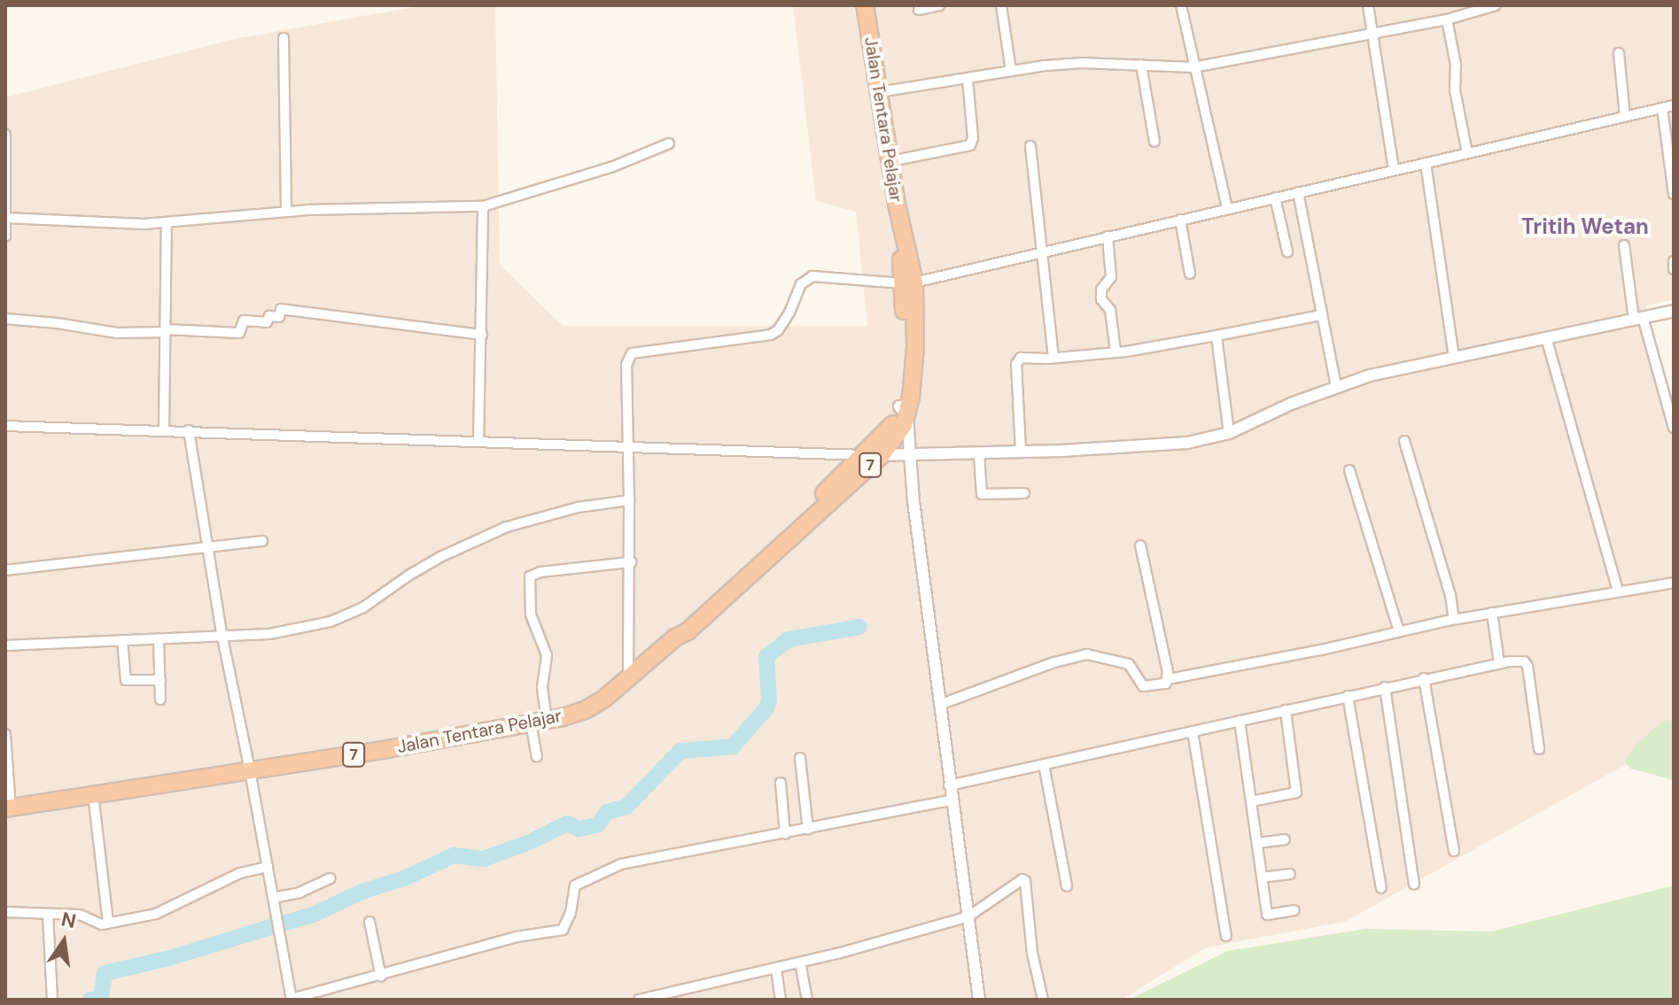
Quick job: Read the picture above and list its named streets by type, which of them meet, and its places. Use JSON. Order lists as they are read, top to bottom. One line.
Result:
{"streets":{"highway":["Jalan Tentara Pelajar","7"]},"districts":["Tritih Wetan"],"north":"top"}
